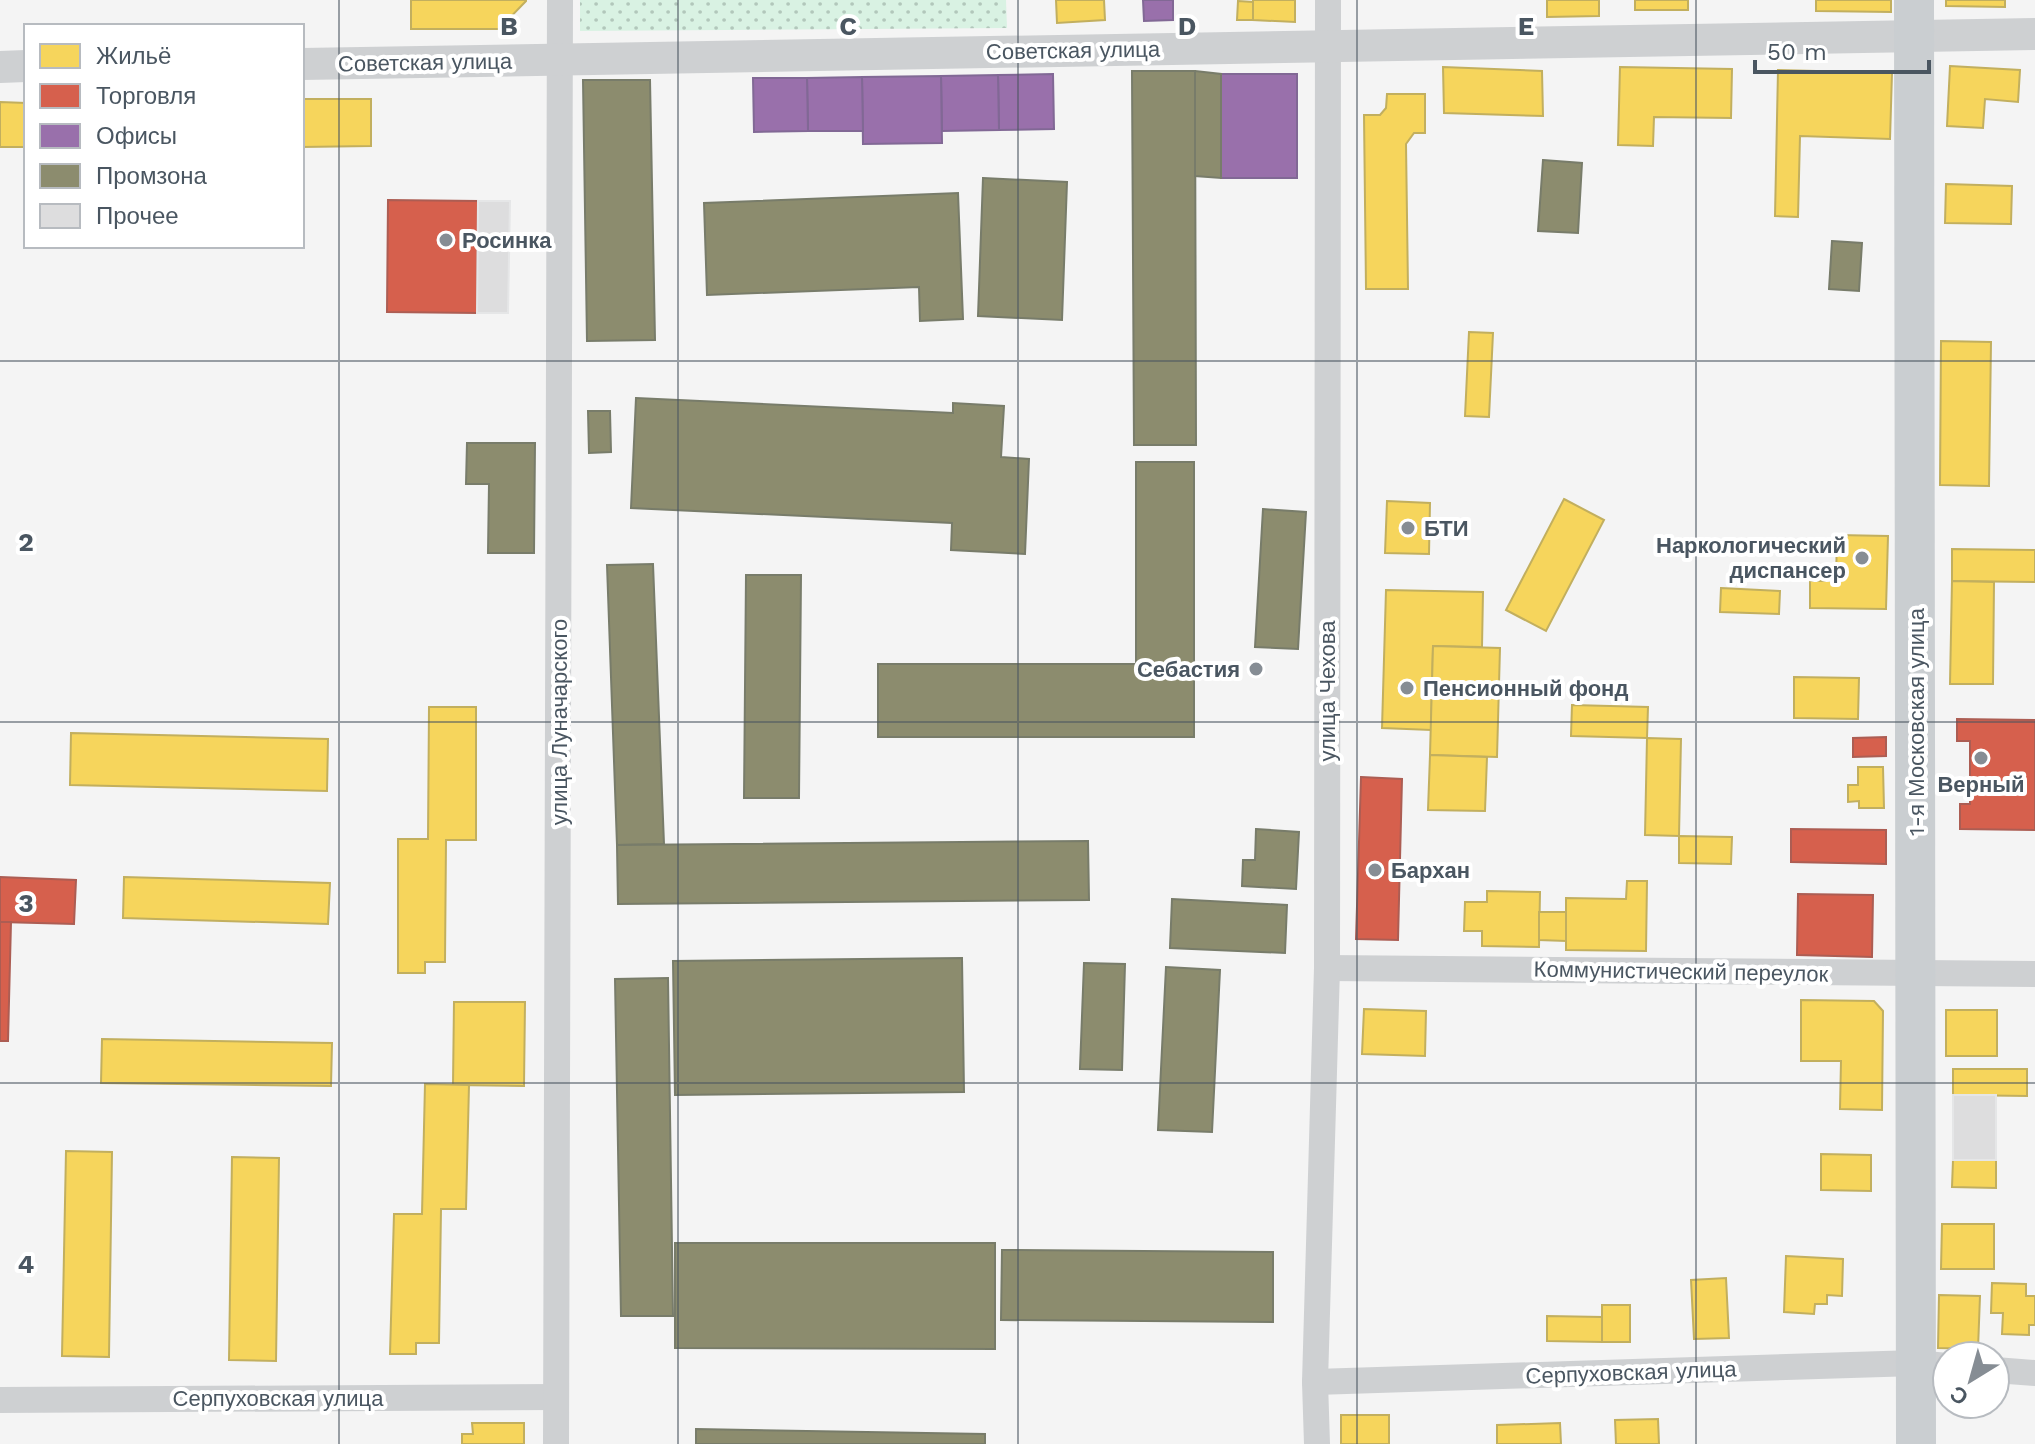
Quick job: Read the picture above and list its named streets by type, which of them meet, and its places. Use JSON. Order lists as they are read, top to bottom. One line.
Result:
{"streets":{"main road":["1-я Московская улица"],"street":["Советская улица","улица Чехова","улица Луначарского","Коммунистический переулок","Серпуховская улица"]},"crossings":[["Советская улица","улица Чехова"],["Советская улица","улица Луначарского"],["Советская улица","1-я Московская улица"],["улица Чехова","Коммунистический переулок"],["улица Чехова","Серпуховская улица"],["улица Луначарского","Серпуховская улица"],["1-я Московская улица","Коммунистический переулок"]],"places":["Росинка","БТИ","Наркологический диспансер","Себастия","Пенсионный фонд","Верный","Бархан"],"legend":["Жильё","Торговля","Офисы","Промзона","Прочее"],"scale_bar":"50 m","north":"bottom left","grid":{"columns":["B","C","D","E"],"rows":["2","3","4"]}}
